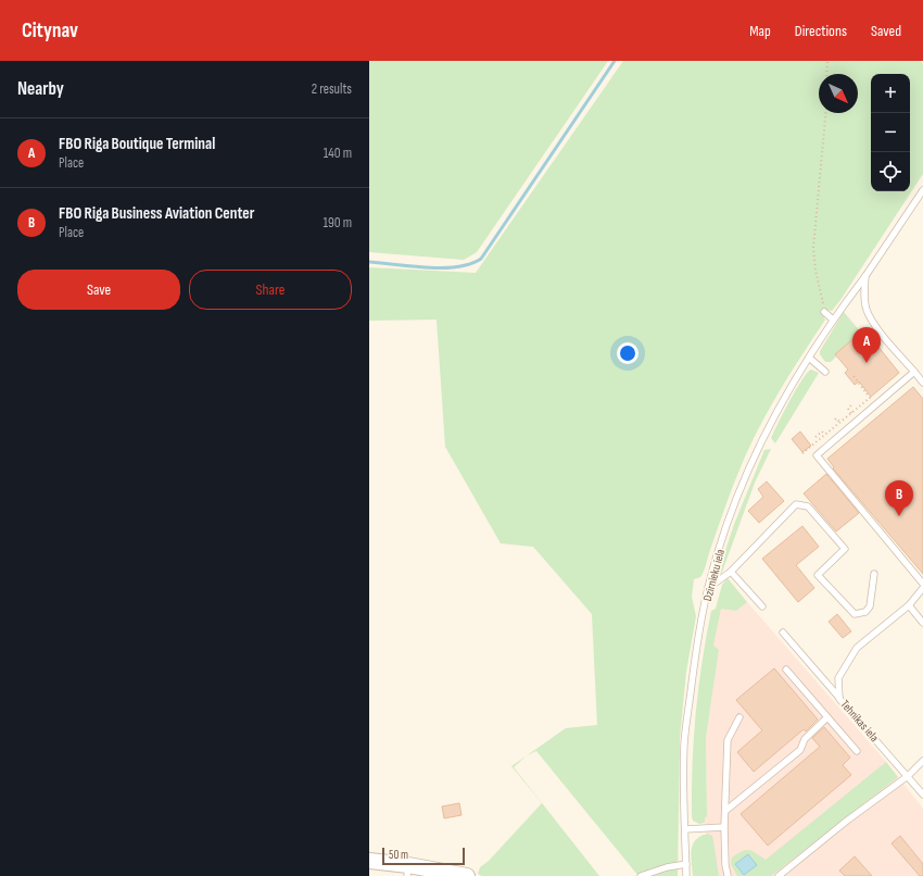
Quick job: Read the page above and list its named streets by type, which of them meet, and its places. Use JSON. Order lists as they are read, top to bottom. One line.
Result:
{"streets":{"lane":["Dzirnieku iela","Tehnikas iela"]},"scale_bar":"50 m","north":"bottom right","page":{"header":"Citynav","nav":["Map","Directions","Saved"],"heading":["Nearby","2 results"],"map_buttons":["+","−"],"list":[{"mark":"A","name":"FBO Riga Boutique Terminal","note":"Place","value":"140 m"},{"mark":"B","name":"FBO Riga Business Aviation Center","note":"Place","value":"190 m"}],"buttons":["Save","Share"],"pins":["A","B"],"scale":"50 m"}}
